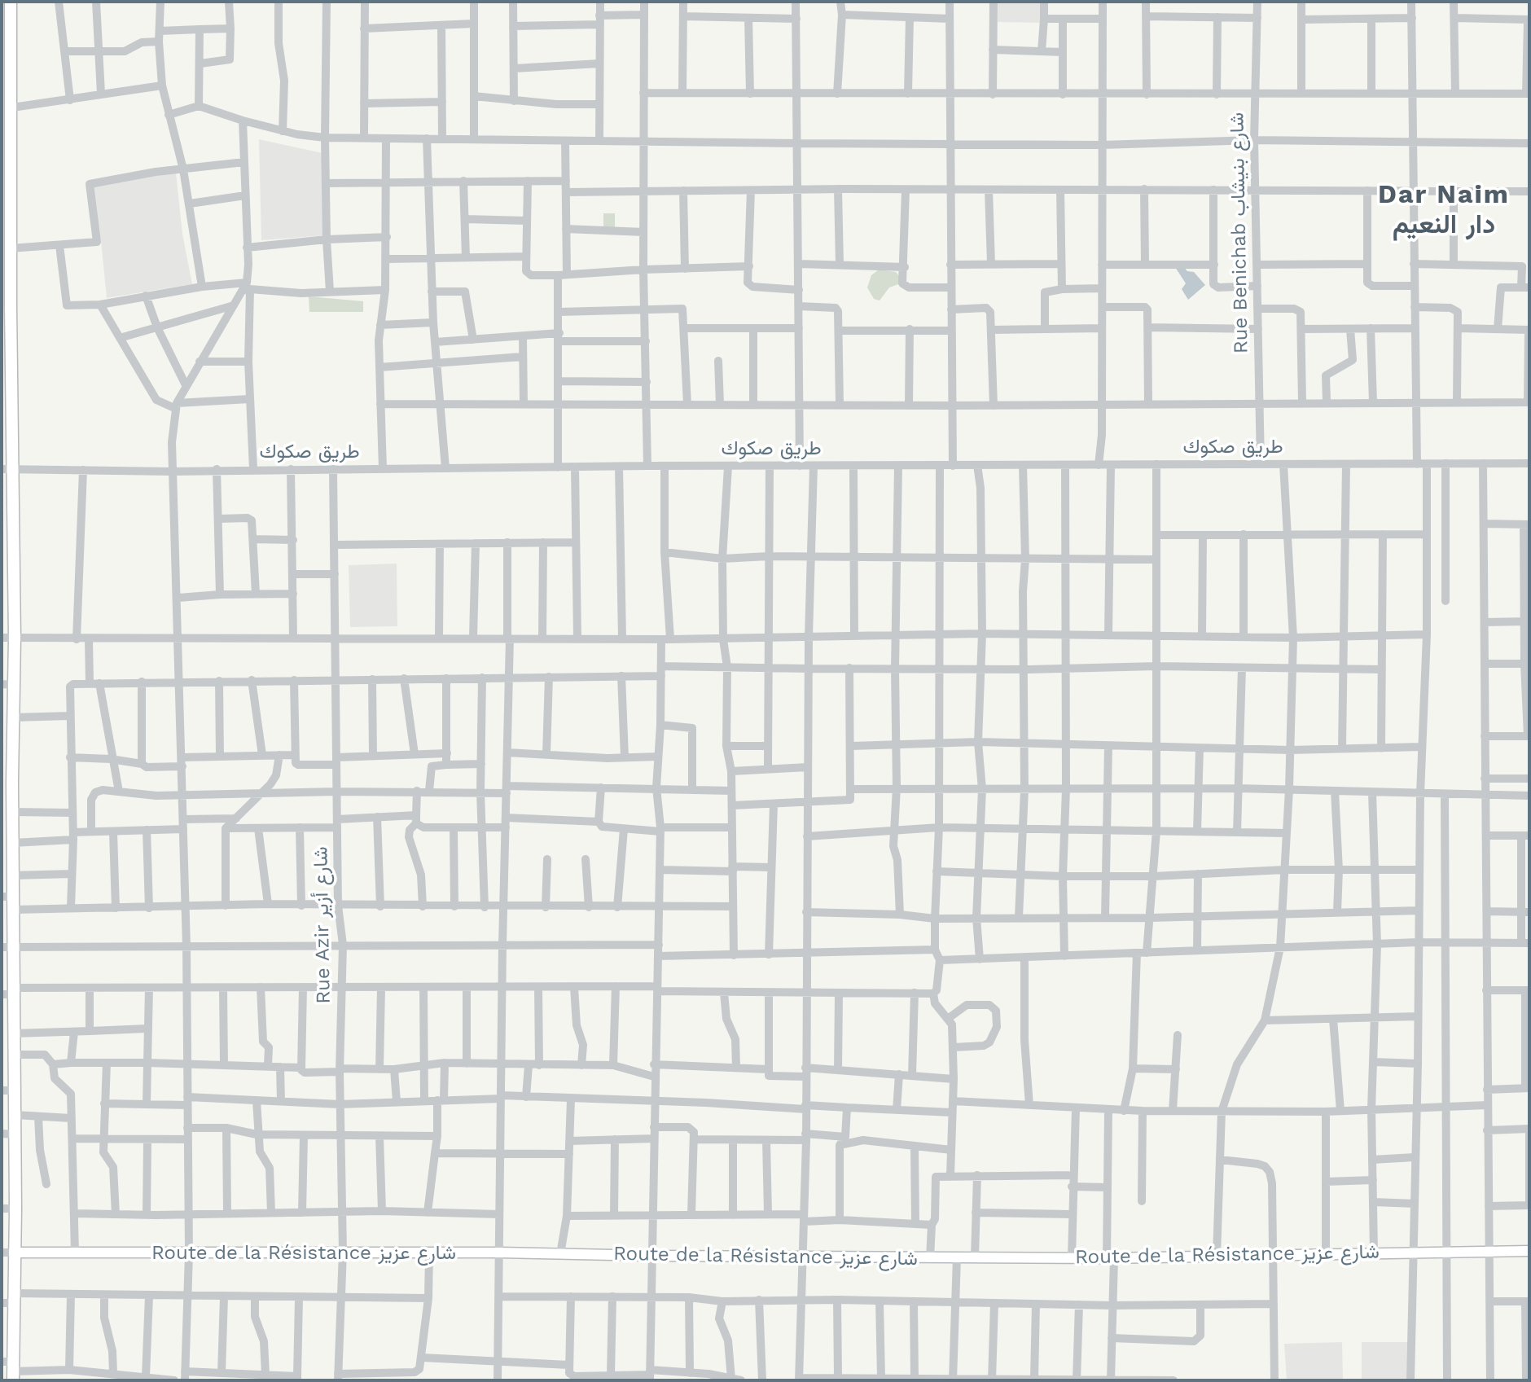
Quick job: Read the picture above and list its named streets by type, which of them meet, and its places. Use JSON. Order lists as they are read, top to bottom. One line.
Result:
{"streets":{"main road":["Route de la Résistance شارع عزيز"],"street":["Rue Benichab شارع بنيشاب","طريق صكوك","Rue Azir شارع أزير"]},"crossings":[["Rue Benichab شارع بنيشاب","طريق صكوك"],["طريق صكوك","Rue Azir شارع أزير"],["Rue Azir شارع أزير","Route de la Résistance شارع عزيز"]],"districts":["Dar Naim دار النعيم"]}
